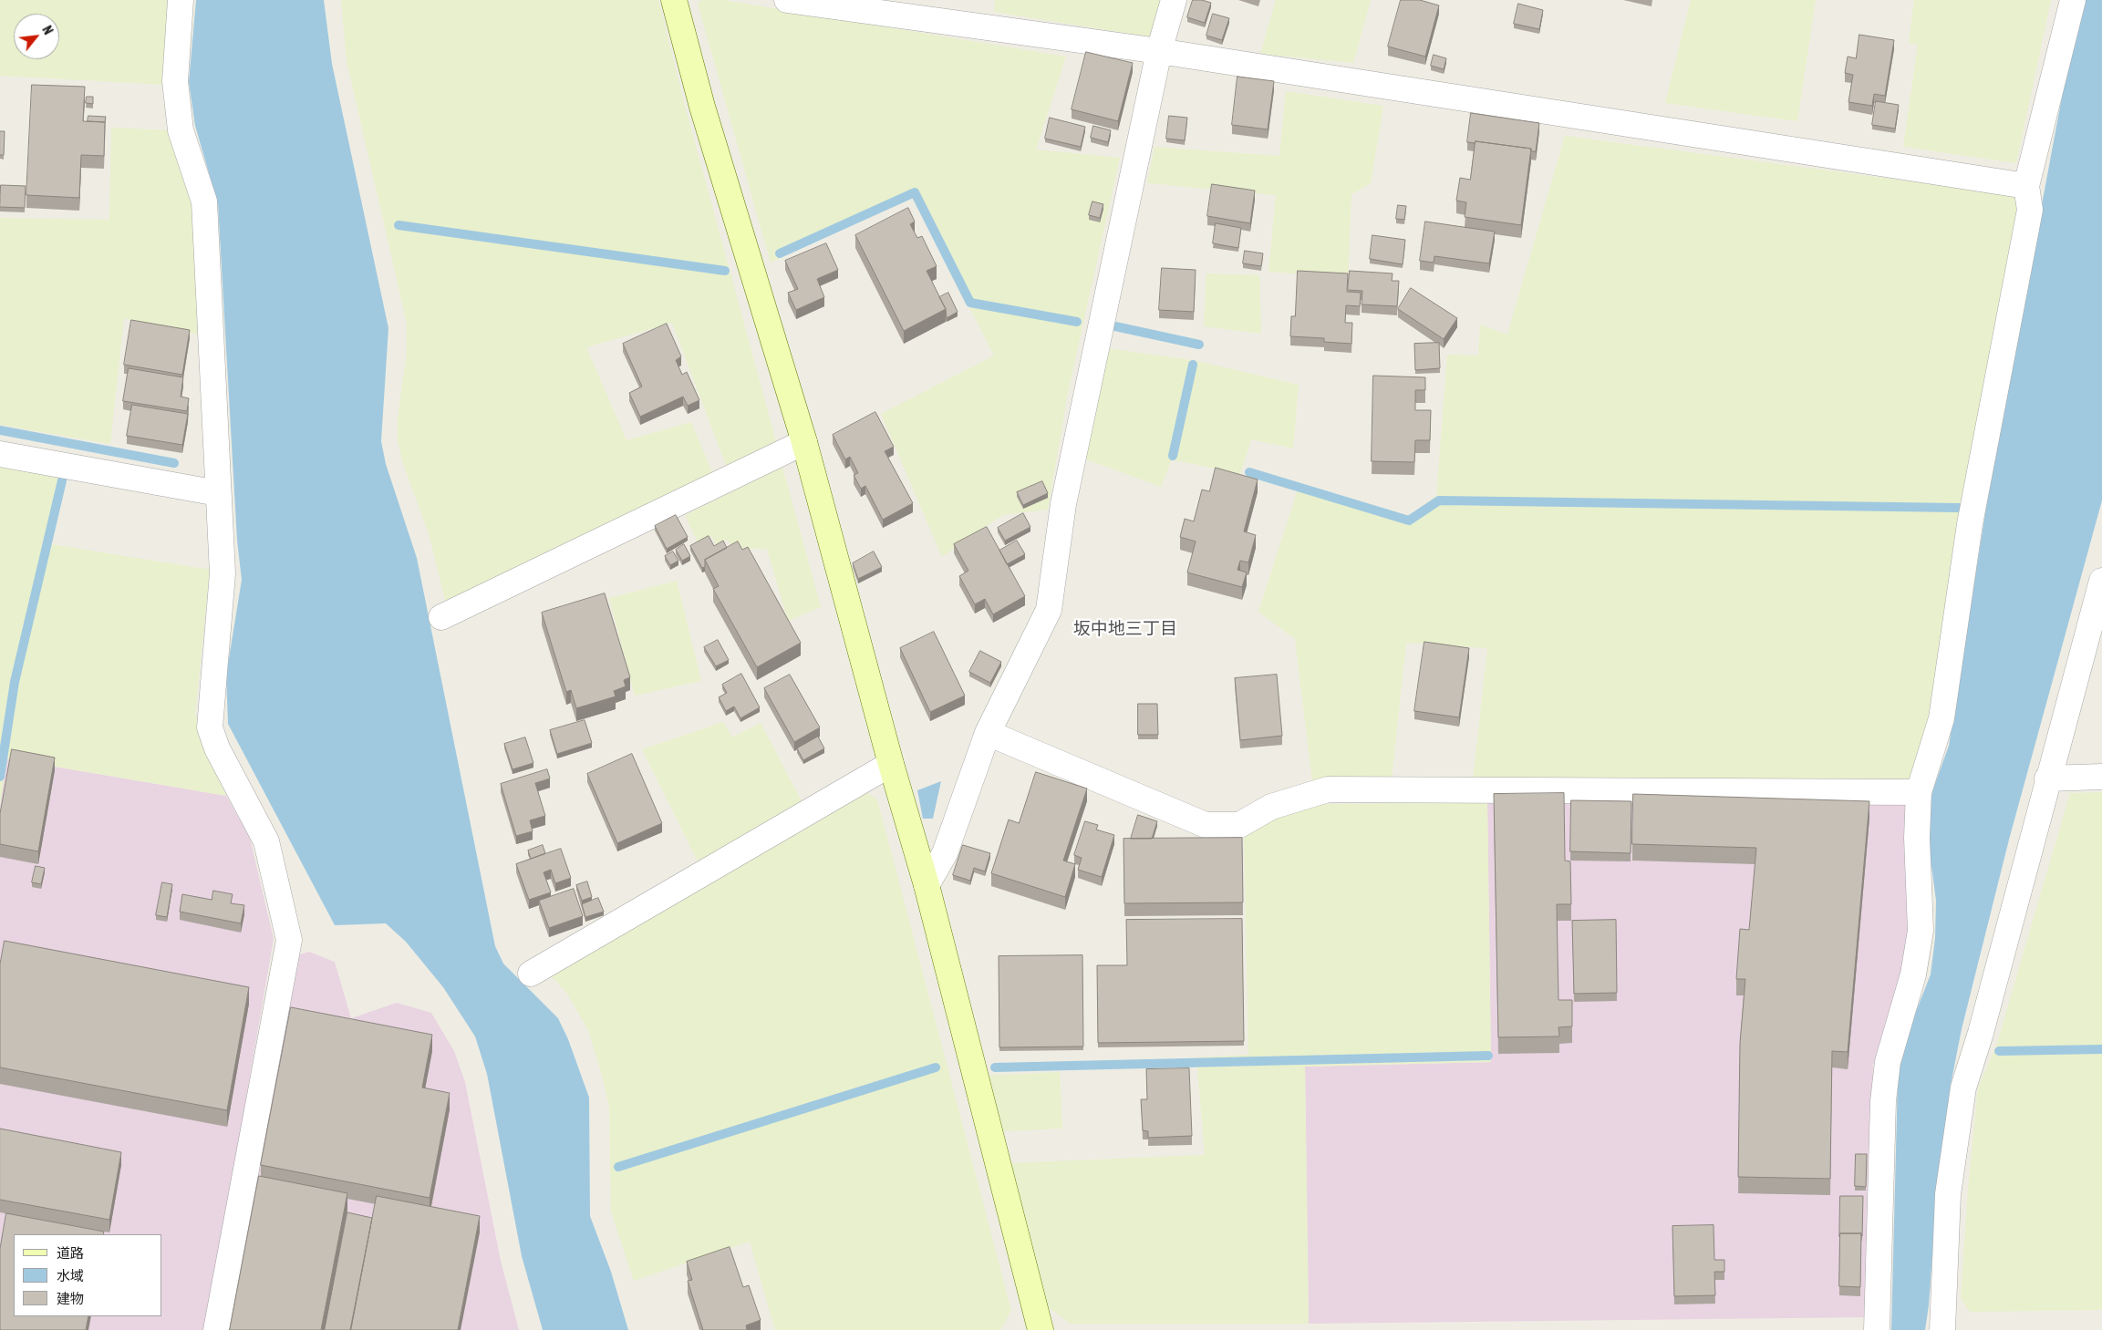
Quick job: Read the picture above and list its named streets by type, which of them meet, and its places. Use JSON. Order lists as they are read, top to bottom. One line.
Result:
{"districts":["坂中地三丁目"],"legend":["道路","水域","建物"],"north":"top right"}
